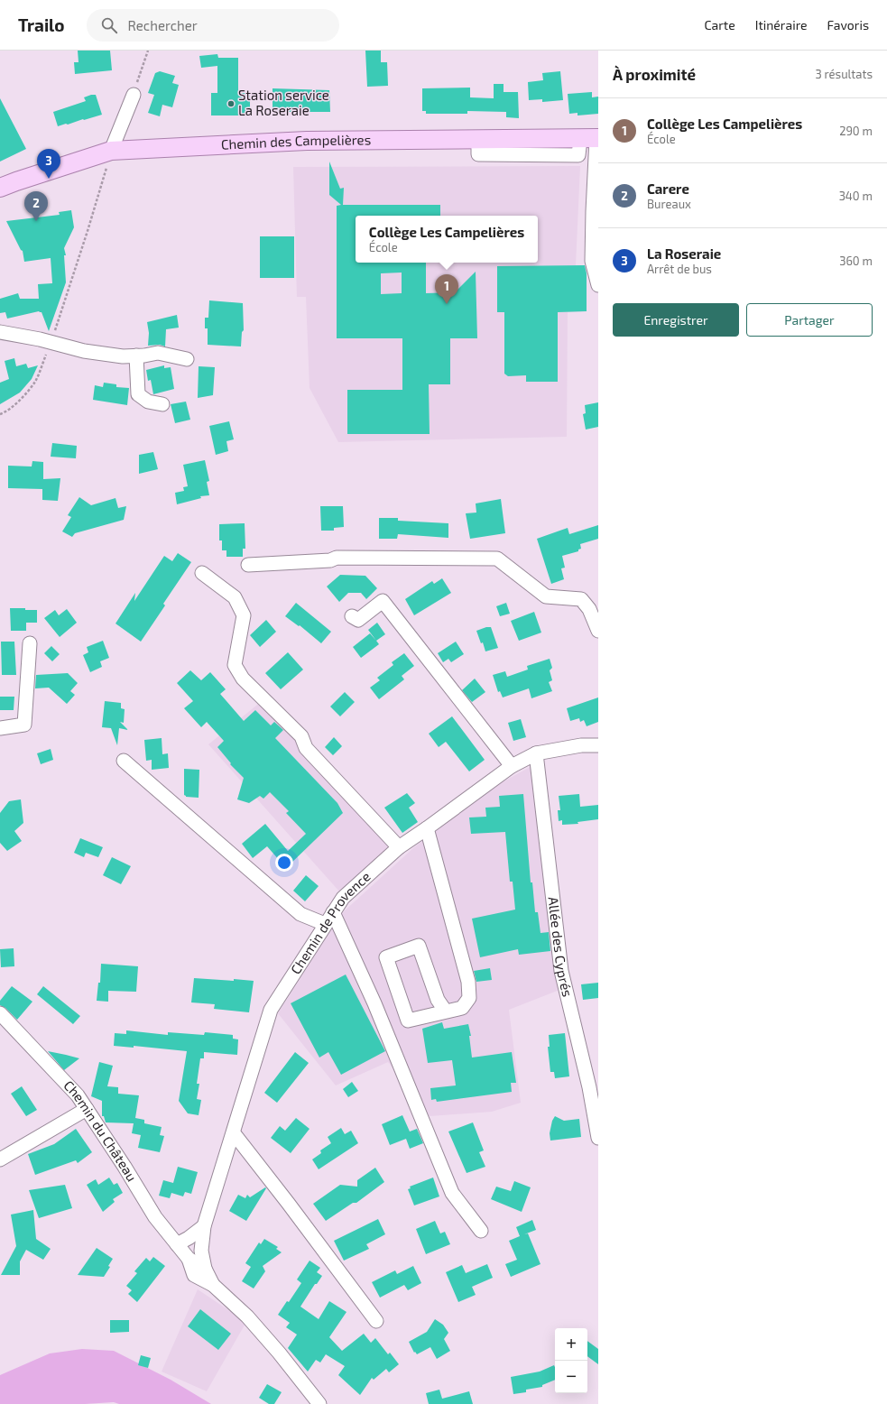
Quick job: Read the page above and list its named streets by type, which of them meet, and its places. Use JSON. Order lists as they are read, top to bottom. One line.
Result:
{"streets":{"main road":["Chemin des Campelières"],"street":["Chemin de Provence","Allée des Cyprés","Chemin du Château"]},"crossings":[["Chemin de Provence","Allée des Cyprés"],["Chemin de Provence","Chemin du Château"]],"places":["Station service La Roseraie"],"page":{"header":"Trailo","search":"Rechercher","nav":["Carte","Itinéraire","Favoris"],"heading":["À proximité","3 résultats"],"list":[{"mark":"1","name":"Collège Les Campelières","note":"École","value":"290 m"},{"mark":"2","name":"Carere","note":"Bureaux","value":"340 m"},{"mark":"3","name":"La Roseraie","note":"Arrêt de bus","value":"360 m"}],"pins":["3","2","1"],"popup":["Collège Les Campelières","École"],"buttons":["Enregistrer","Partager"],"map_buttons":["+","−"]}}
